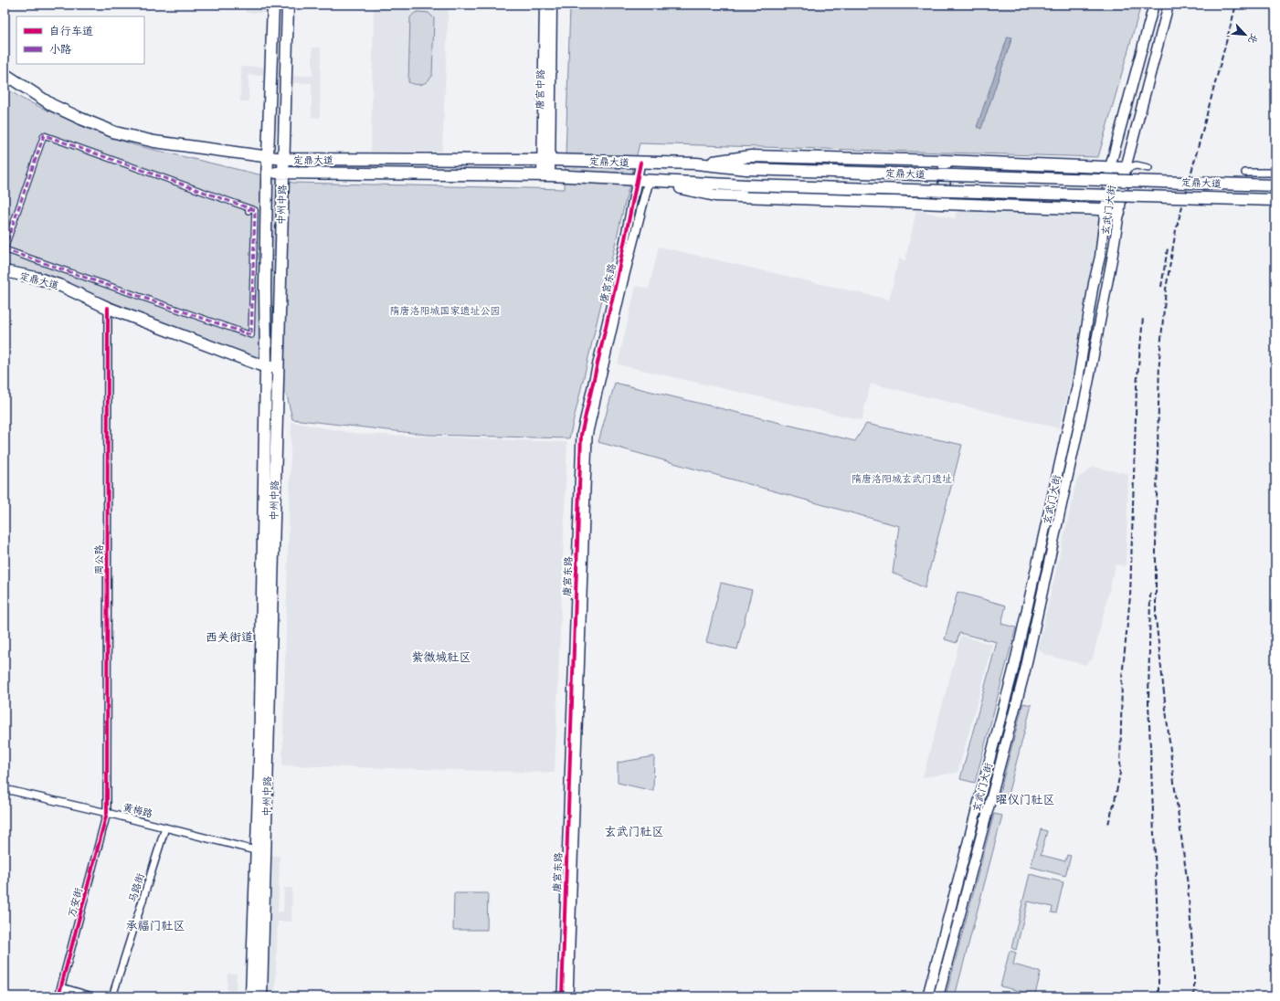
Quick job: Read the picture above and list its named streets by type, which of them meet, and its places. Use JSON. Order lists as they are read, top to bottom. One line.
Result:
{"streets":{"main road":["唐宫中路","定鼎大道","中州中路","玄武门大街"],"street":["唐宫东路","周公路","黄梅路","马路街","万安街"]},"crossings":[["唐宫中路","定鼎大道"],["定鼎大道","中州中路"],["定鼎大道","唐宫东路"],["定鼎大道","周公路"],["中州中路","黄梅路"],["周公路","黄梅路"],["周公路","万安街"],["黄梅路","马路街"],["黄梅路","万安街"]],"districts":["西关街道","紫微城社区","曜仪门社区","玄武门社区","承福门社区"],"parks":["隋唐洛阳城国家遗址公园","隋唐洛阳城玄武门遗址"],"legend":["自行车道","小路"],"north":"bottom right"}
